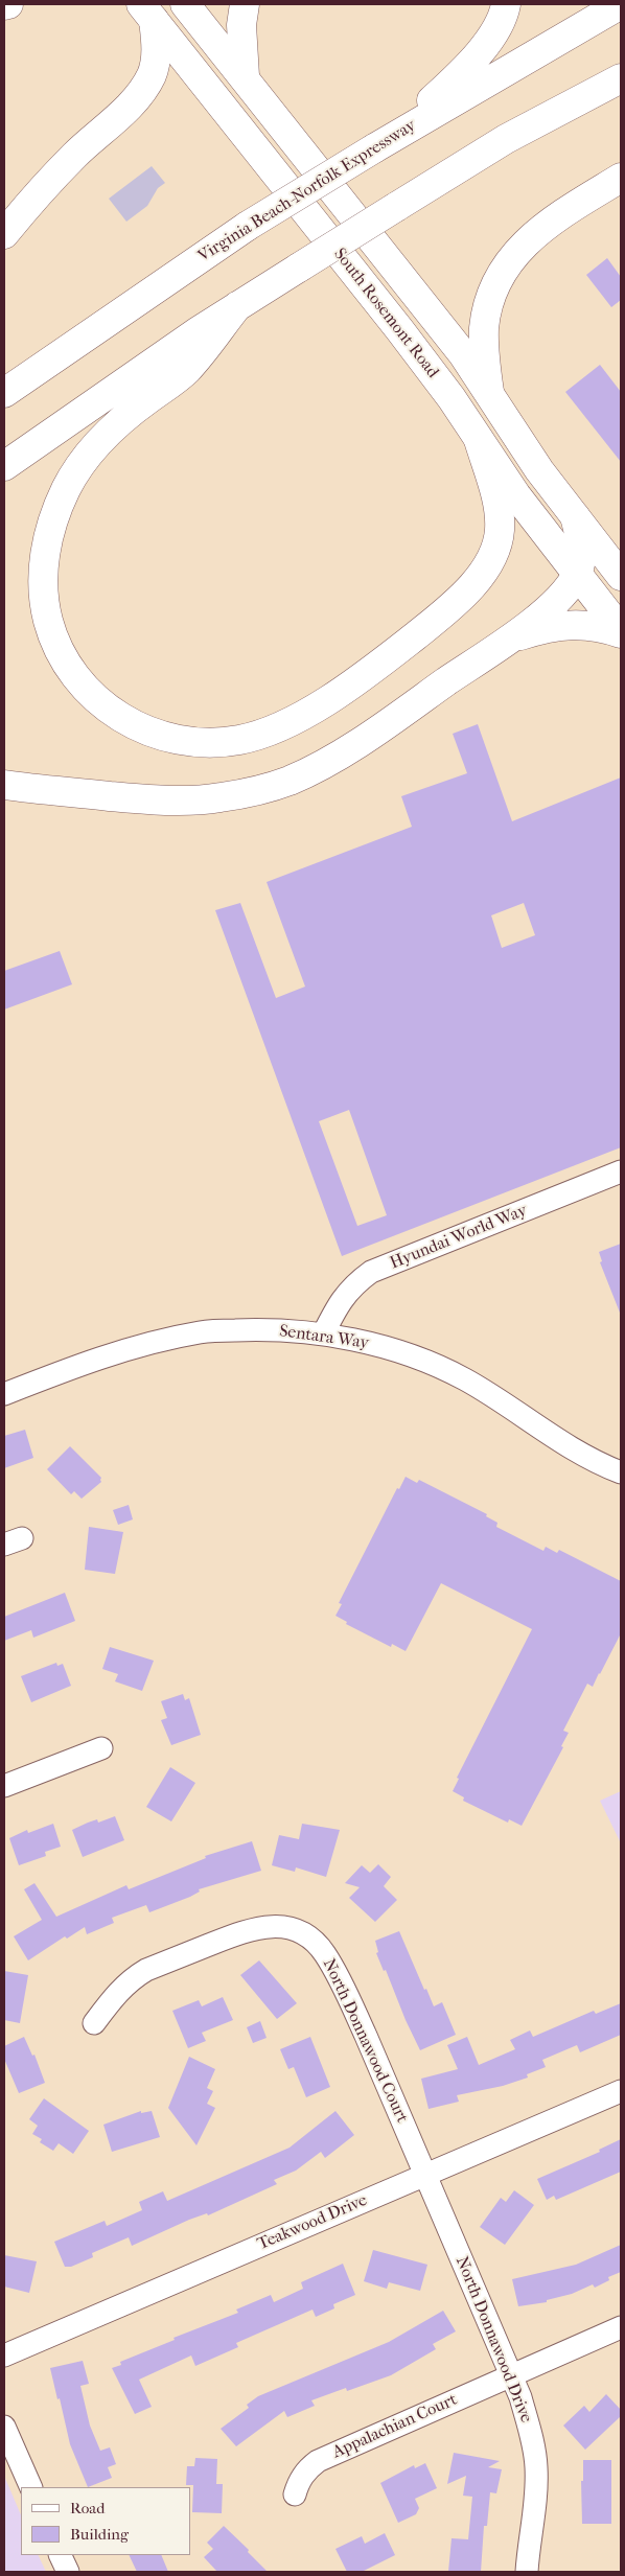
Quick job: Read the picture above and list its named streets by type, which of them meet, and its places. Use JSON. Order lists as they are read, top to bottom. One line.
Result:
{"streets":{"main road":["Virginia Beach-Norfolk Expressway","South Rosemont Road"],"street":["Hyundai World Way","Sentara Way","North Donnawood Court","Teakwood Drive","North Donnawood Drive","Appalachian Court"]},"crossings":[["Hyundai World Way","Sentara Way"],["North Donnawood Court","Teakwood Drive"],["North Donnawood Court","North Donnawood Drive"],["Teakwood Drive","North Donnawood Drive"],["North Donnawood Drive","Appalachian Court"]],"legend":["Road","Building"]}
